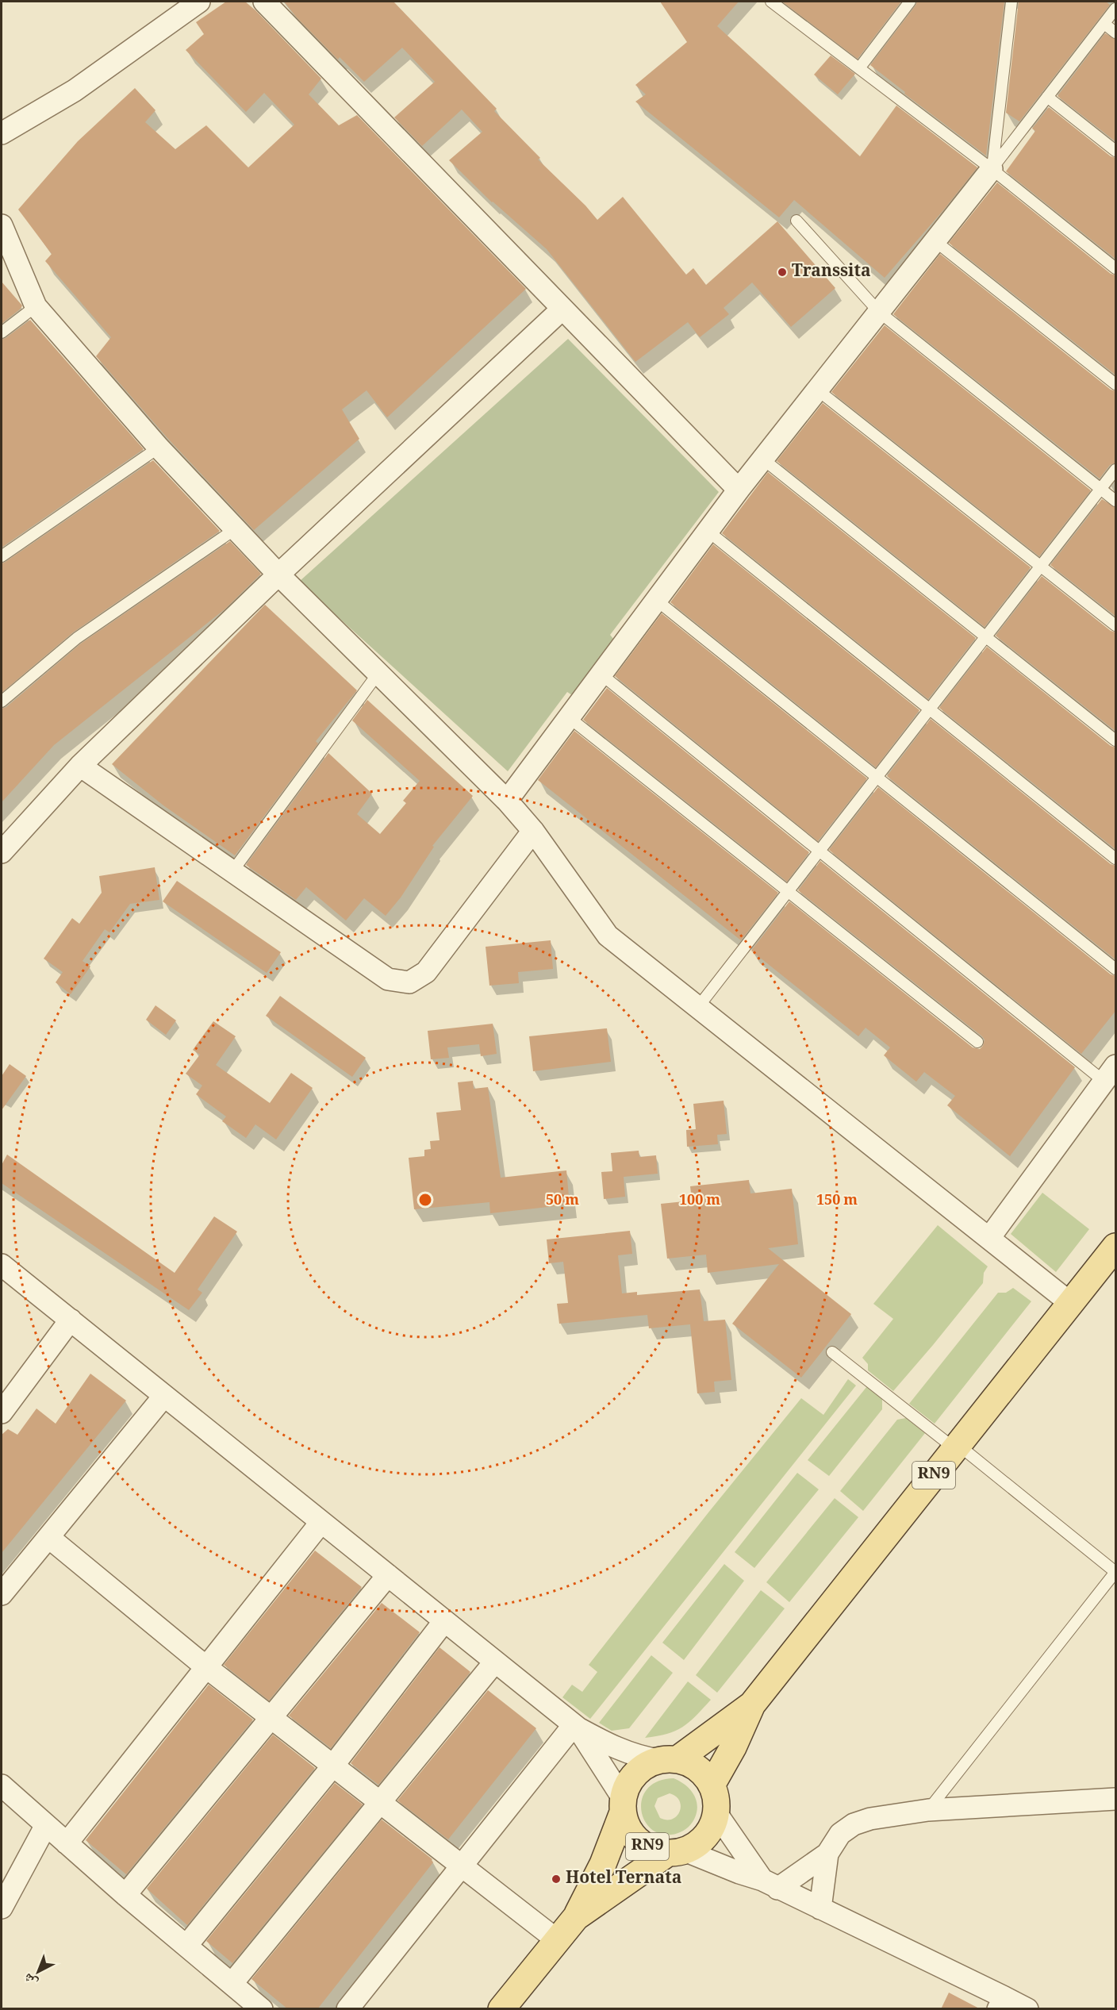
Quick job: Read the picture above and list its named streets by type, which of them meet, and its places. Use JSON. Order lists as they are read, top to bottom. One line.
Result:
{"streets":{"main road":["RN9"]},"places":["Transsita","Hotel Ternata"],"north":"bottom left","rings":["50 m","100 m","150 m"]}
